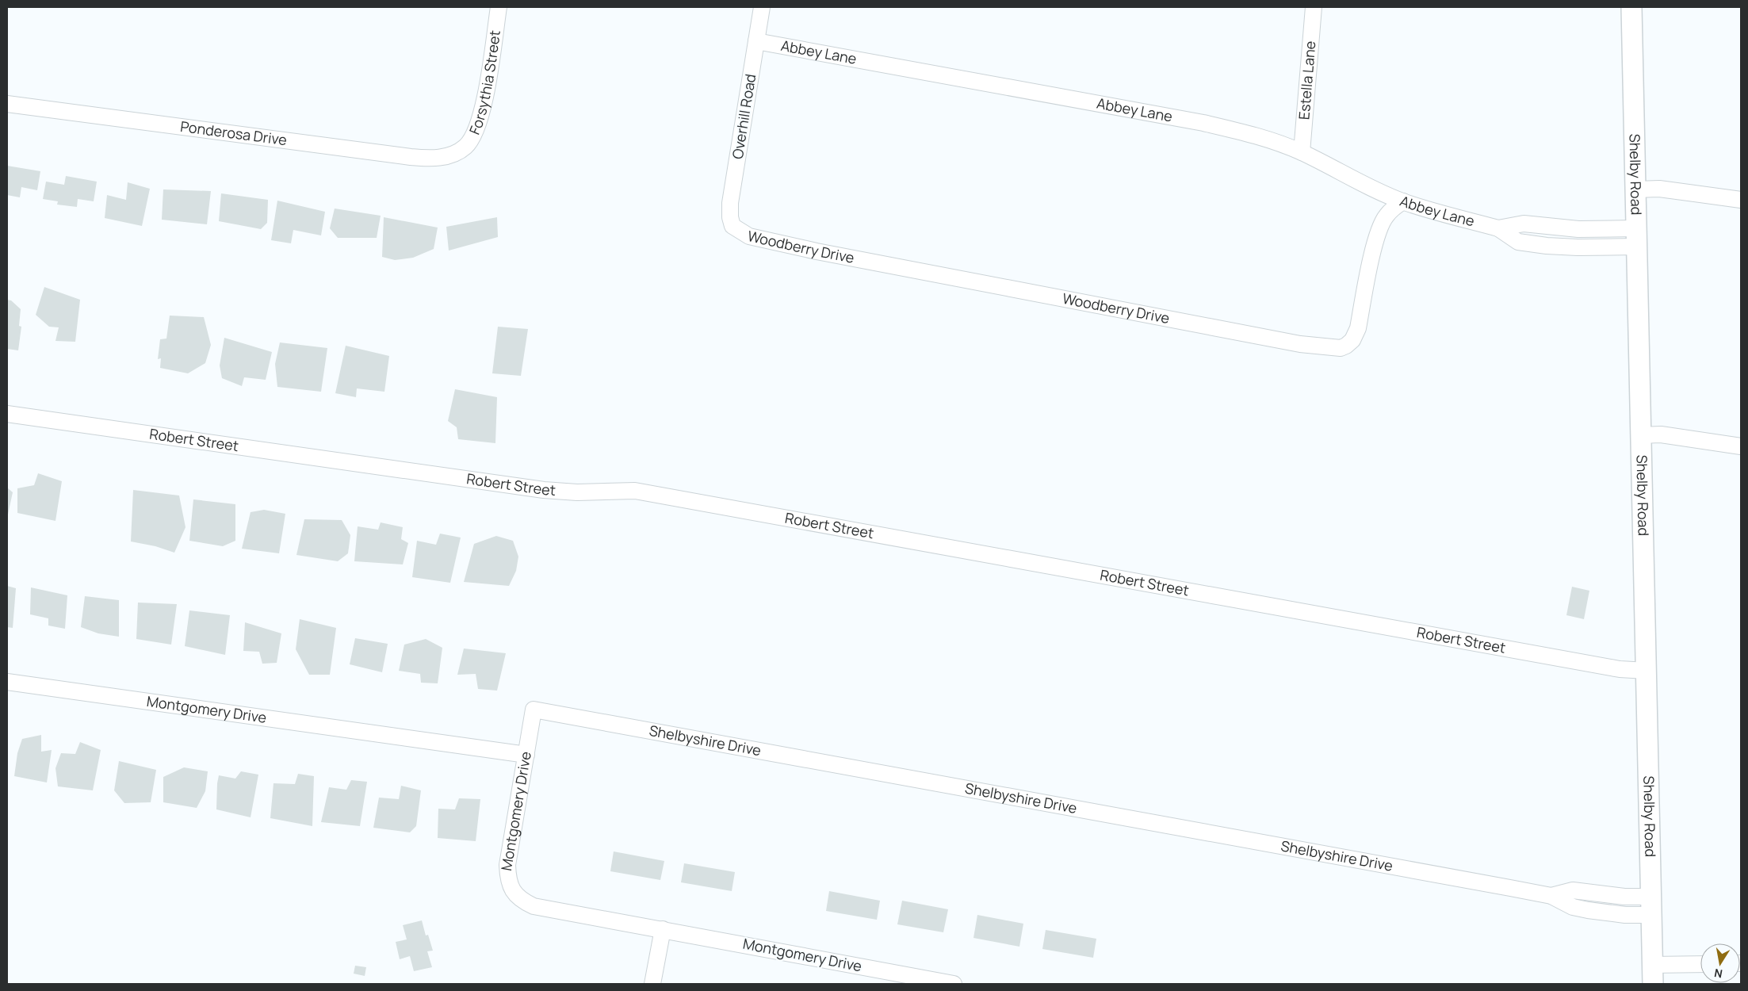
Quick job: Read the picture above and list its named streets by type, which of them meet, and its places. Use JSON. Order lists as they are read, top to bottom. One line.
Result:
{"streets":{"street":["Abbey Lane","Estella Lane","Forsythia Street","Overhill Road","Ponderosa Drive","Shelby Road","Woodberry Drive","Robert Street","Montgomery Drive","Shelbyshire Drive"]},"crossings":[["Abbey Lane","Estella Lane"],["Abbey Lane","Overhill Road"],["Abbey Lane","Shelby Road"],["Abbey Lane","Woodberry Drive"],["Forsythia Street","Ponderosa Drive"],["Overhill Road","Woodberry Drive"],["Shelby Road","Robert Street"],["Shelby Road","Shelbyshire Drive"],["Montgomery Drive","Shelbyshire Drive"]],"north":"bottom"}
